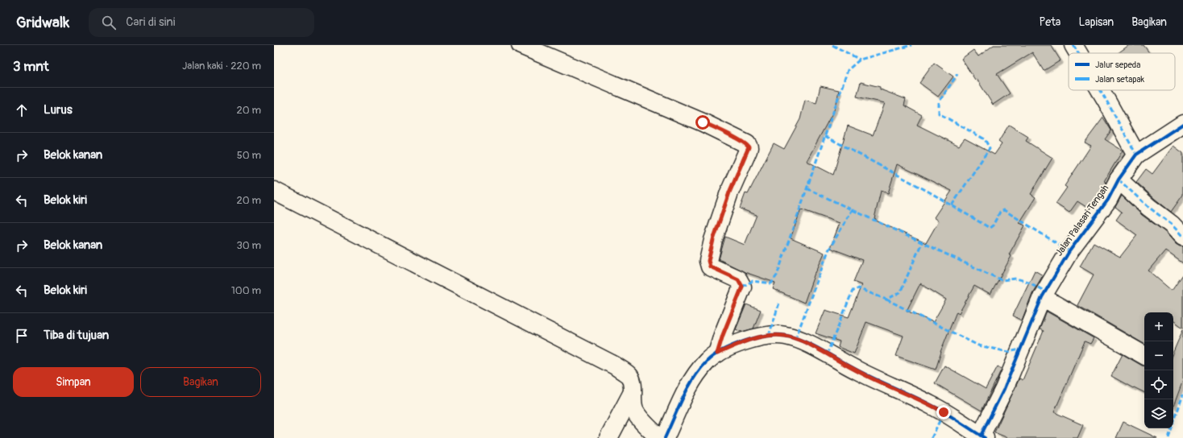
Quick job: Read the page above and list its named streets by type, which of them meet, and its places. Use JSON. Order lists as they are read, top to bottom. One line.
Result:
{"streets":{"street":["Jalan Palasari Tengah"]},"legend":["Jalur sepeda","Jalan setapak"],"page":{"header":"Gridwalk","search":"Cari di sini","nav":["Peta","Lapisan","Bagikan"],"heading":["3 mnt","Jalan kaki · 220 m"],"list":[["Lurus","20 m"],["Belok kanan","50 m"],["Belok kiri","20 m"],["Belok kanan","30 m"],["Belok kiri","100 m"],"Tiba di tujuan"],"map_buttons":["+","−"],"buttons":["Simpan","Bagikan"]}}
